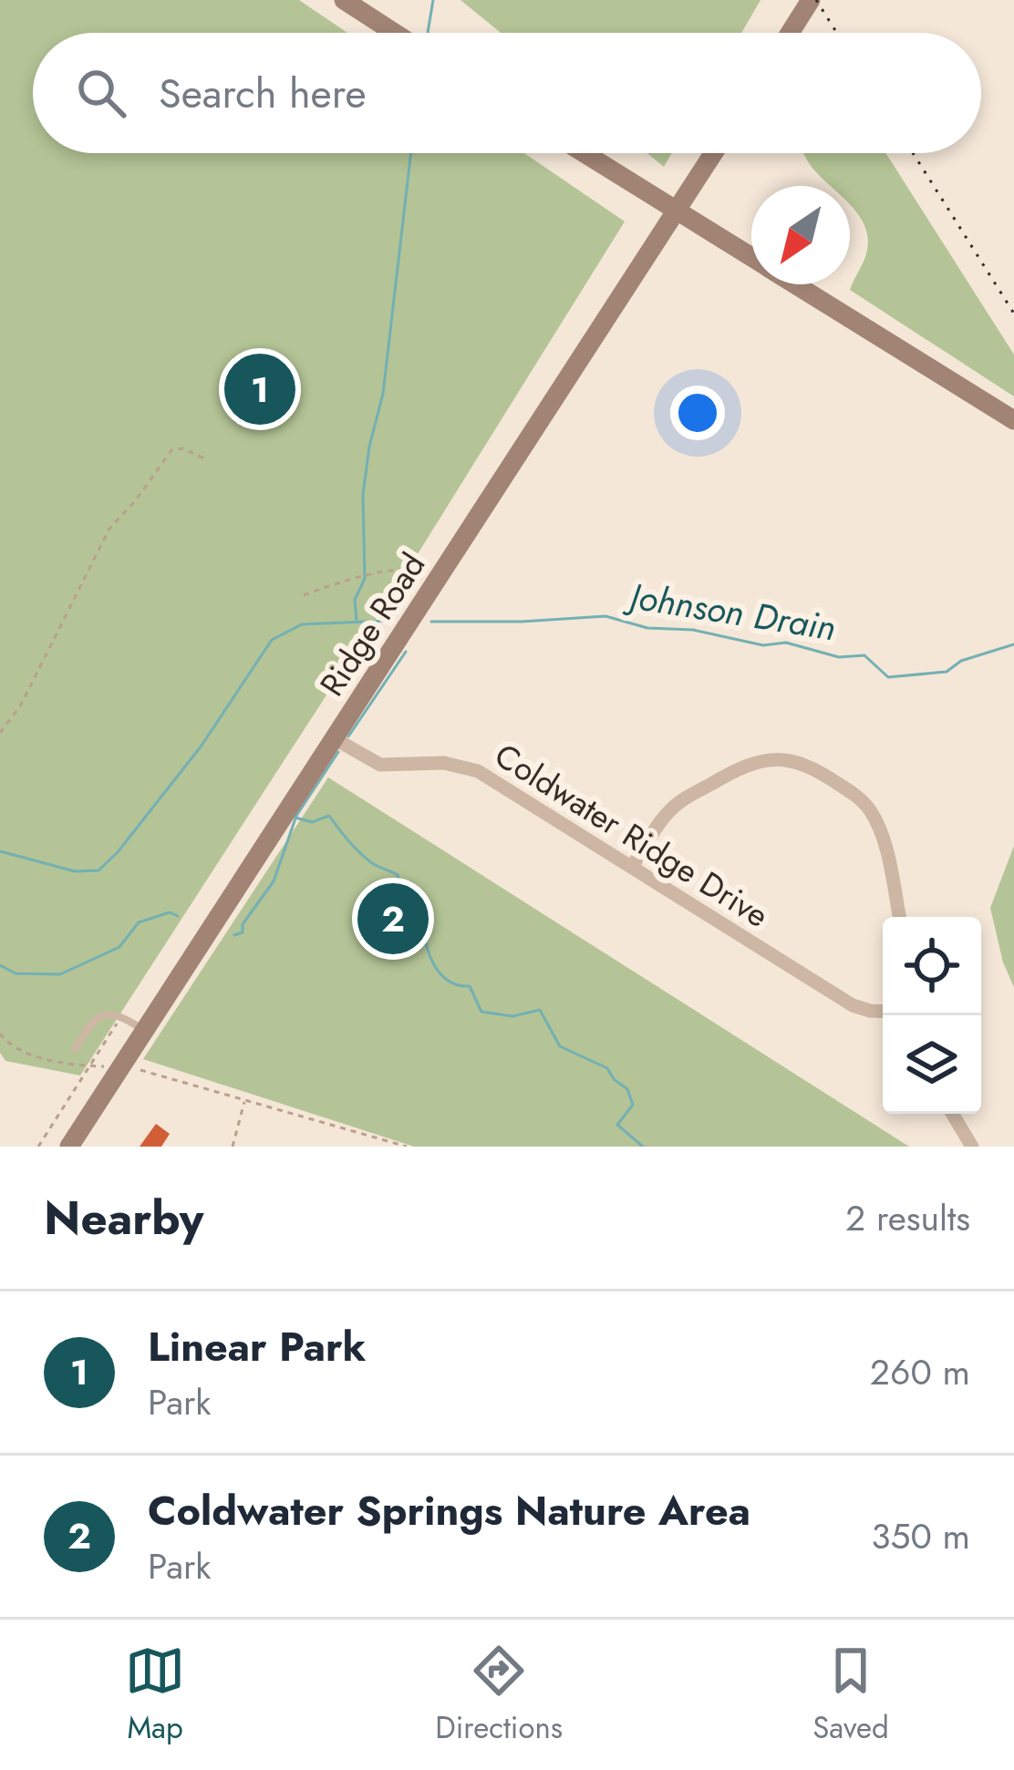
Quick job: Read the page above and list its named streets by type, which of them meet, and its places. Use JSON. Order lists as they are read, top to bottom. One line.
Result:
{"streets":{"street":["Ridge Road","Coldwater Ridge Drive"]},"crossings":[["Ridge Road","Coldwater Ridge Drive"]],"water":["Johnson Drain"],"north":"bottom left","page":{"search":"Search here","pins":["1","2"],"heading":["Nearby","2 results"],"list":[{"mark":"1","name":"Linear Park","note":"Park","value":"260 m"},{"mark":"2","name":"Coldwater Springs Nature Area","note":"Park","value":"350 m"}],"nav":["Map","Directions","Saved"]}}
